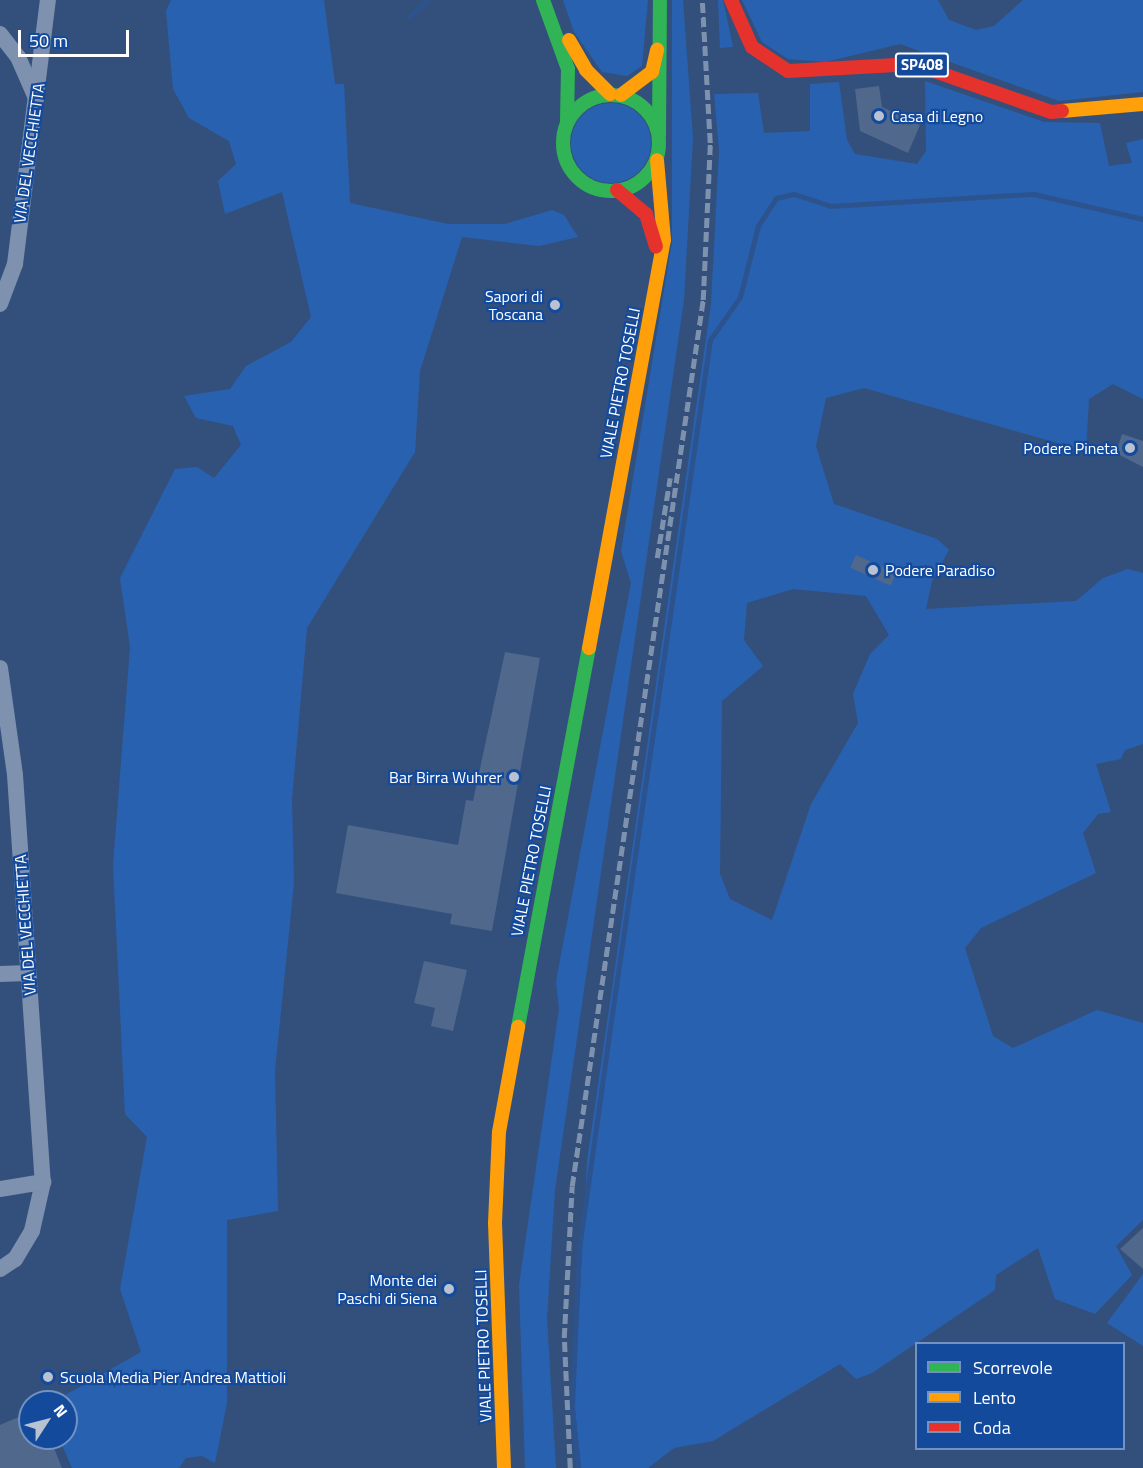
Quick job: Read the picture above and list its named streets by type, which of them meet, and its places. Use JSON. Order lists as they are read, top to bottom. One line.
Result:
{"streets":{"main road":["SP408","VIALE PIETRO TOSELLI"],"street":["VIA DEL VECCHIETTA"]},"places":["Casa di Legno","Sapori di Toscana","Podere Pineta","Podere Paradiso","Bar Birra Wuhrer","Monte dei Paschi di Siena","Scuola Media Pier Andrea Mattioli"],"legend":["Scorrevole","Lento","Coda"],"scale_bar":"50 m","north":"top right"}
